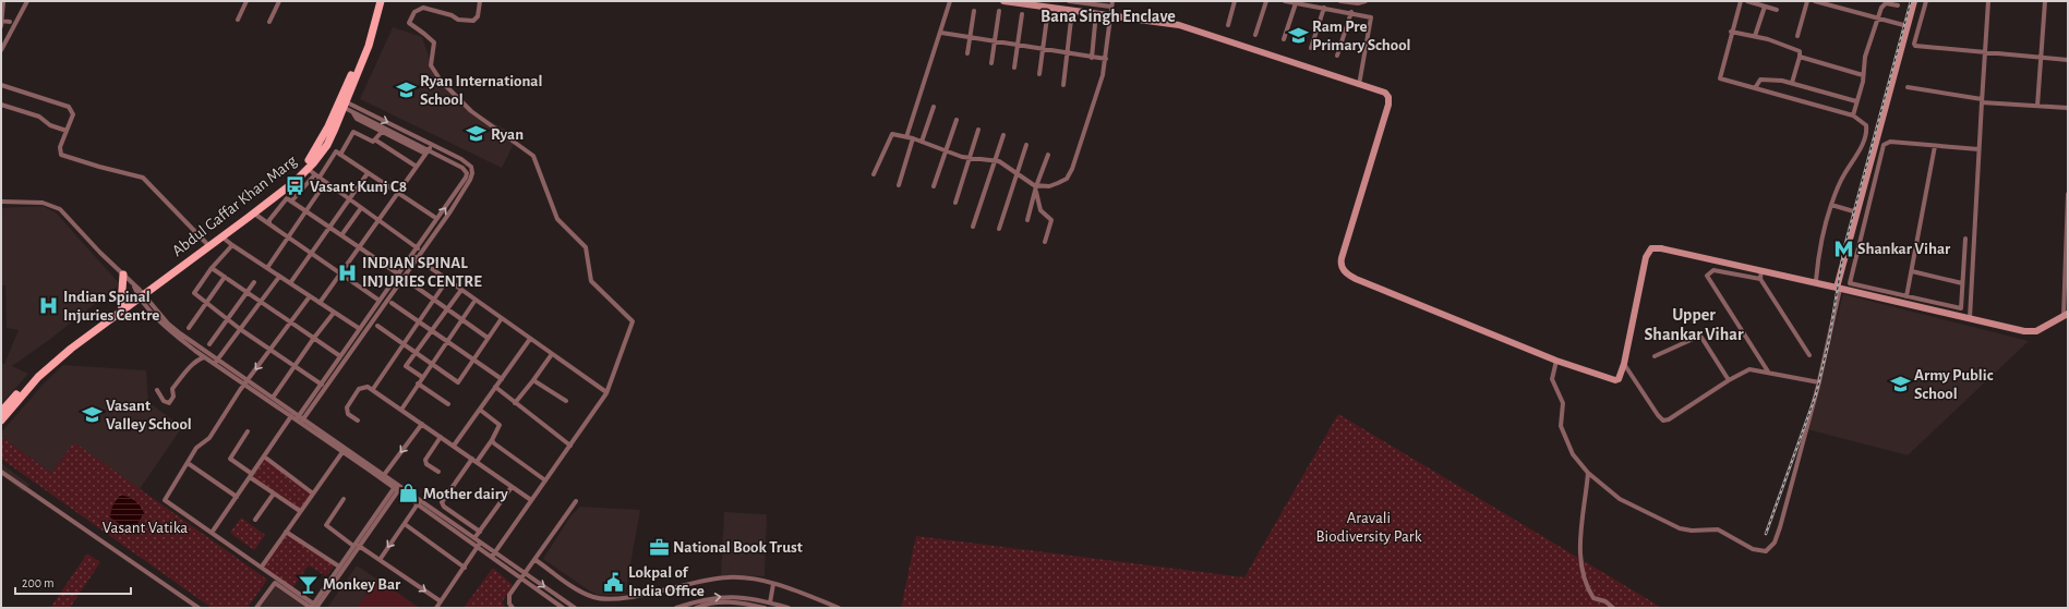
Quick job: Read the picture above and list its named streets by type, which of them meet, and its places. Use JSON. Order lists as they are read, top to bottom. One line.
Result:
{"streets":{"main road":["Abdul Gaffar Khan Marg"]},"districts":["Bana Singh Enclave","Upper Shankar Vihar"],"parks":["Aravali Biodiversity Park","Vasant Vatika"],"places":{"school or university":["Ram Pre Primary School","Ryan International School","Ryan","Army Public School","Vasant Valley School"],"bus stop":["Vasant Kunj C8"],"metro station":["Shankar Vihar"],"hospital":["INDIAN SPINAL INJURIES CENTRE","Indian Spinal Injuries Centre"],"shop":["Mother dairy"],"office":["National Book Trust"],"public building":["Lokpal of India Office"],"bar":["Monkey Bar"]},"scale_bar":"200 m"}
